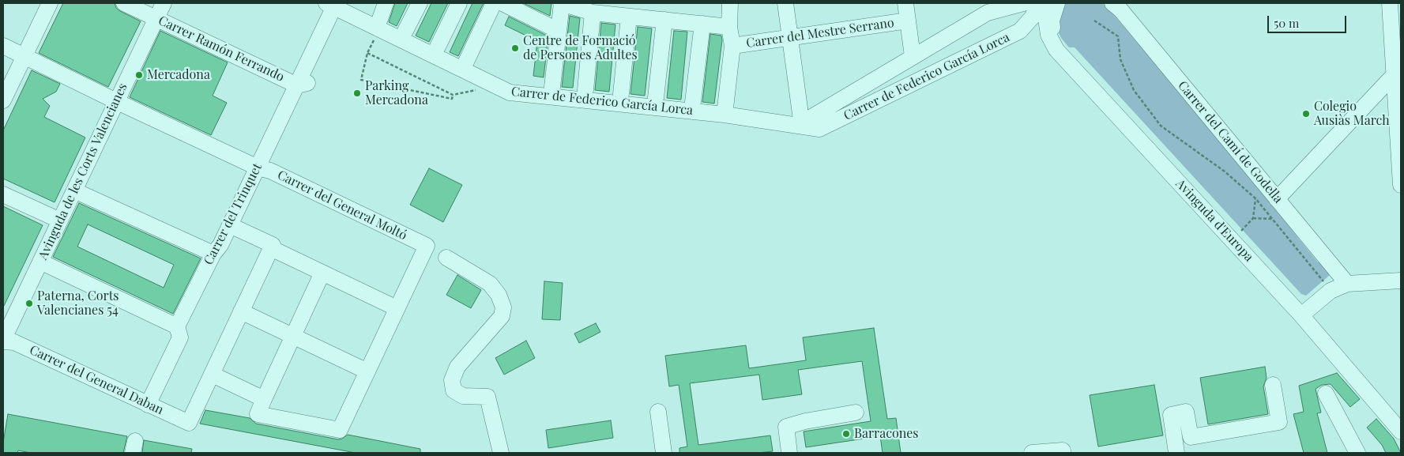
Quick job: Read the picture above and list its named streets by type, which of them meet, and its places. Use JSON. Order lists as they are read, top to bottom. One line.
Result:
{"streets":{"street":["Carrer del Mestre Serrano","Carrer Ramón Ferrando","Carrer de Federico García Lorca","Carrer del Camí de Godella","Avinguda de les Corts Valencianes","Carrer del General Moltó","Carrer del Trinquet","Avinguda d'Europa","Carrer del General Daban"]},"crossings":[["Carrer Ramón Ferrando","Avinguda de les Corts Valencianes"],["Carrer Ramón Ferrando","Carrer del Trinquet"],["Carrer de Federico García Lorca","Carrer del Trinquet"],["Avinguda de les Corts Valencianes","Carrer del General Moltó"],["Avinguda de les Corts Valencianes","Carrer del General Daban"],["Carrer del General Moltó","Carrer del Trinquet"],["Carrer del Trinquet","Carrer del General Daban"]],"places":["Centre de Formació de Persones Adultes","Mercadona","Parking Mercadona","Colegio Ausiàs March","Paterna, Corts Valencianes 54","Barracones"],"scale_bar":"50 m"}
